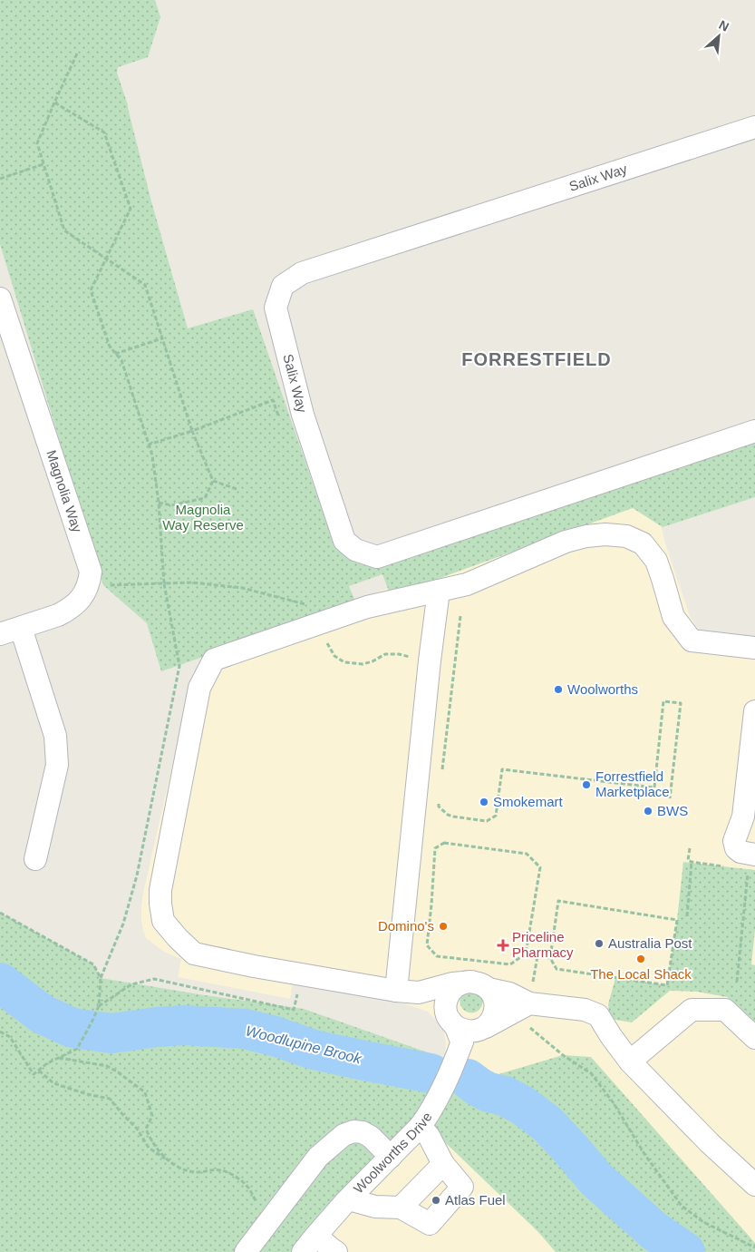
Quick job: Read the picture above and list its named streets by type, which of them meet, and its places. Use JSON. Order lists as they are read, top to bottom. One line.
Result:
{"streets":{"street":["Salix Way","Magnolia Way","Woolworths Drive"]},"districts":["FORRESTFIELD"],"water":["Woodlupine Brook"],"parks":["Magnolia Way Reserve"],"places":{"other":["Woolworths","Forrestfield Marketplace","Smokemart","BWS","Domino's","Australia Post","The Local Shack","Atlas Fuel"],"health":["Priceline Pharmacy"]},"north":"top right"}
